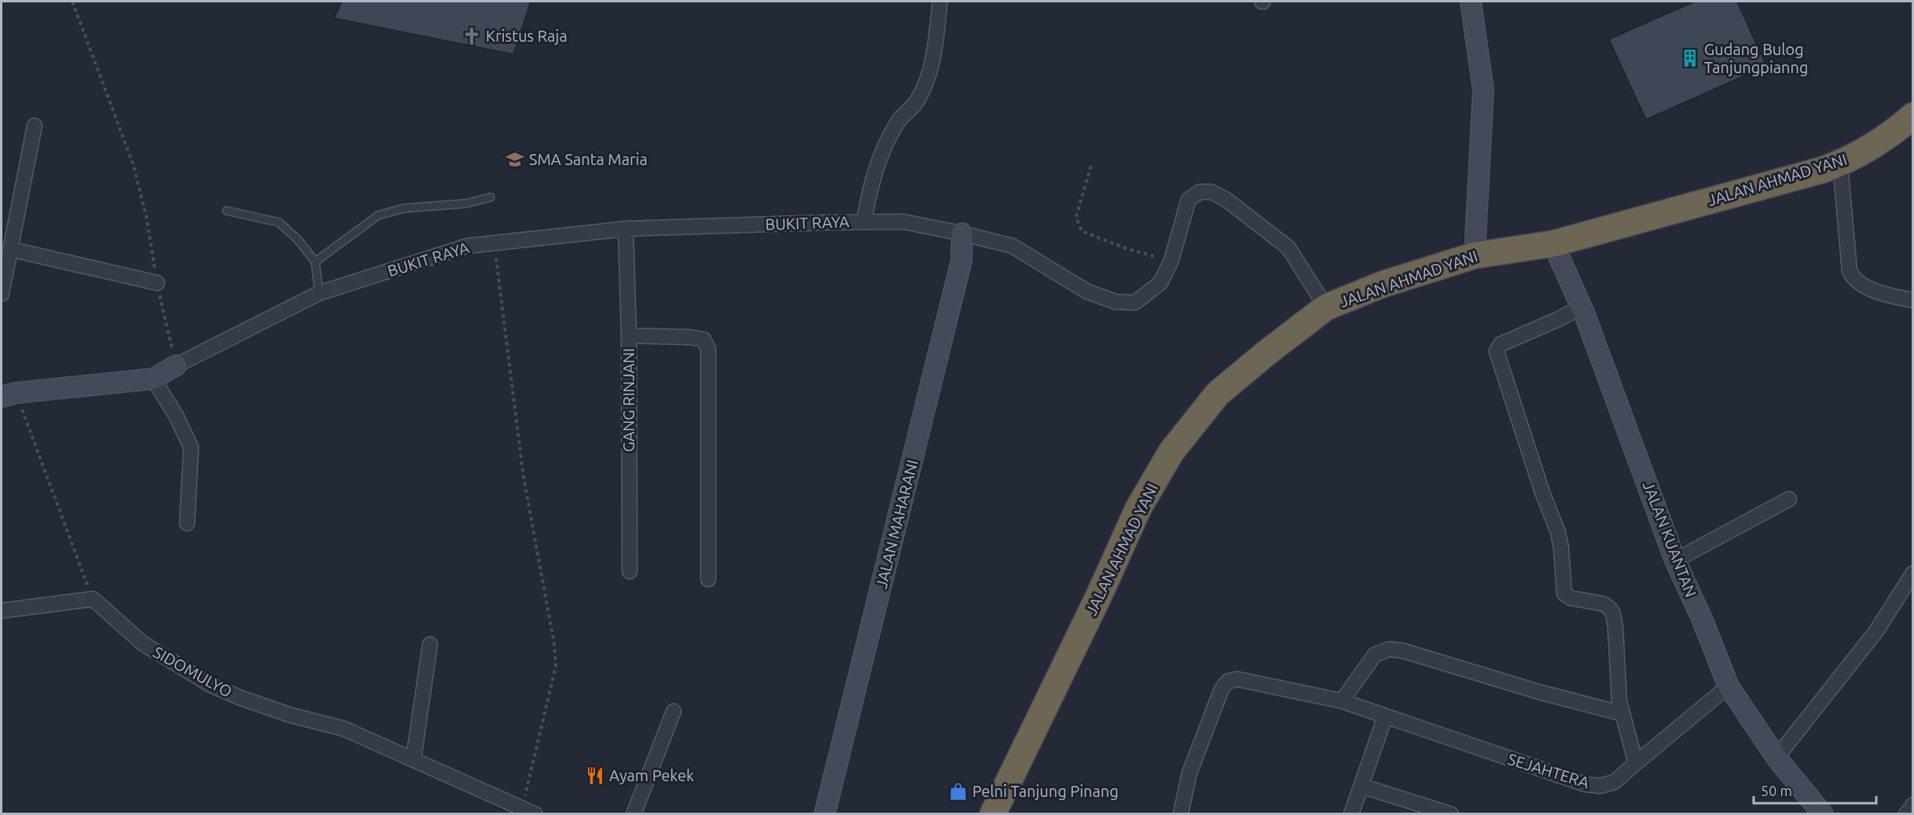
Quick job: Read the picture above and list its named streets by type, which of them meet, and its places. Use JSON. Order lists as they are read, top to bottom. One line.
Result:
{"streets":{"highway":["JALAN AHMAD YANI"],"street":["BUKIT RAYA","GANG RINJANI","JALAN MAHARANI","JALAN KUANTAN","SIDOMULYO","SEJAHTERA"]},"crossings":[["JALAN AHMAD YANI","BUKIT RAYA"],["JALAN AHMAD YANI","JALAN KUANTAN"],["BUKIT RAYA","GANG RINJANI"],["BUKIT RAYA","JALAN MAHARANI"],["JALAN KUANTAN","SEJAHTERA"]],"places":{"church":["Kristus Raja"],"building":["Gudang Bulog Tanjungpianng"],"school or university":["SMA Santa Maria"],"restaurant":["Ayam Pekek"],"shop":["Pelni Tanjung Pinang"]},"scale_bar":"50 m"}
